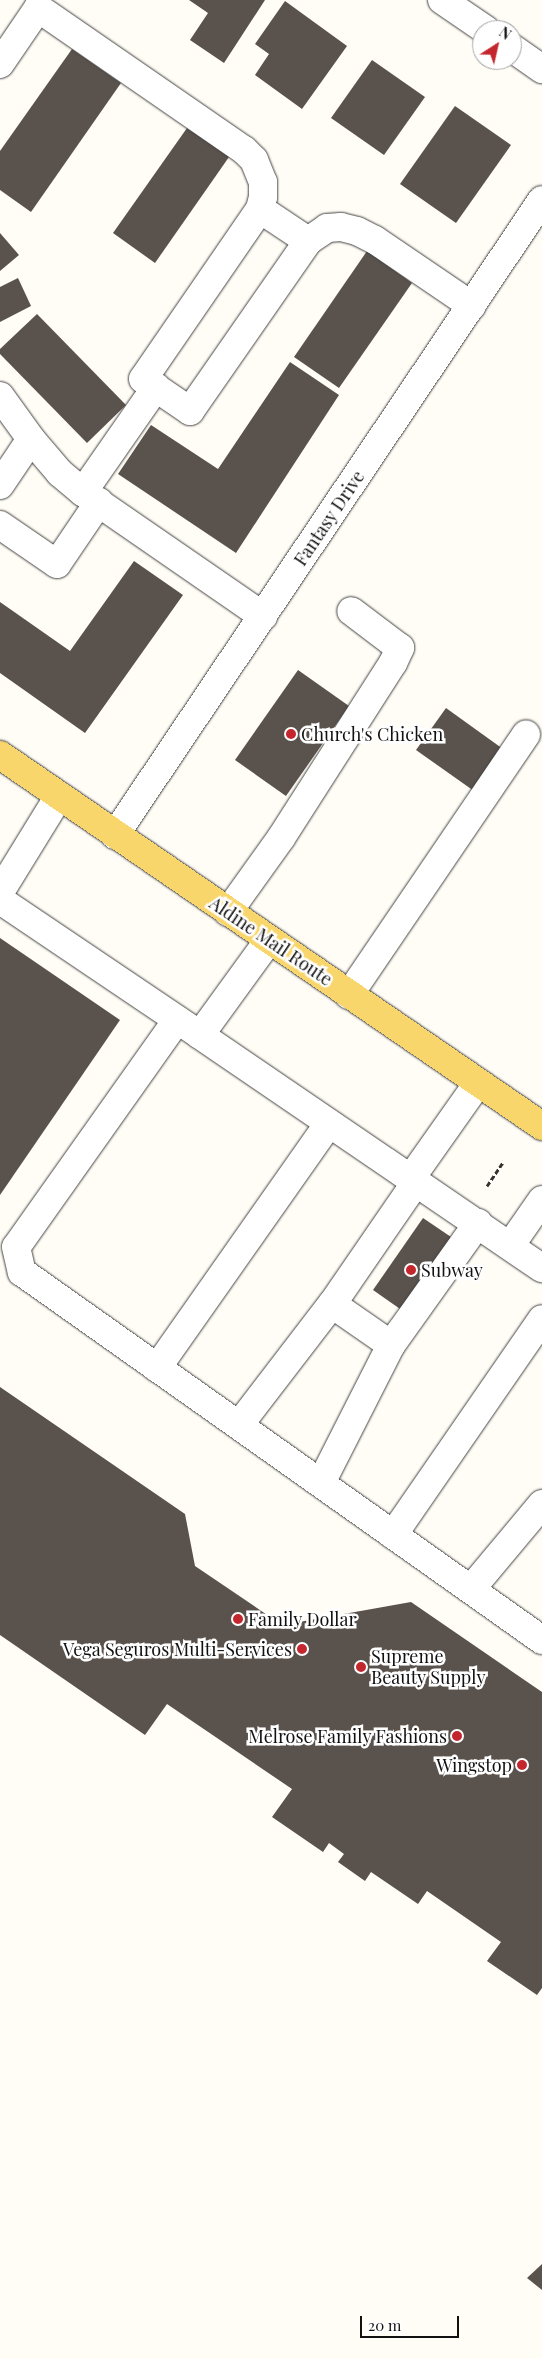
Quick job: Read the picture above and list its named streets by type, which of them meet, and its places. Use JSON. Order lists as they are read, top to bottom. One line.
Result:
{"streets":{"main road":["Aldine Mail Route"],"street":["Fantasy Drive"]},"crossings":[["Fantasy Drive","Aldine Mail Route"]],"places":["Church's Chicken","Subway","Family Dollar","Vega Seguros Multi-Services","Supreme Beauty Supply","Melrose Family Fashions","Wingstop"],"scale_bar":"20 m","north":"top right"}
